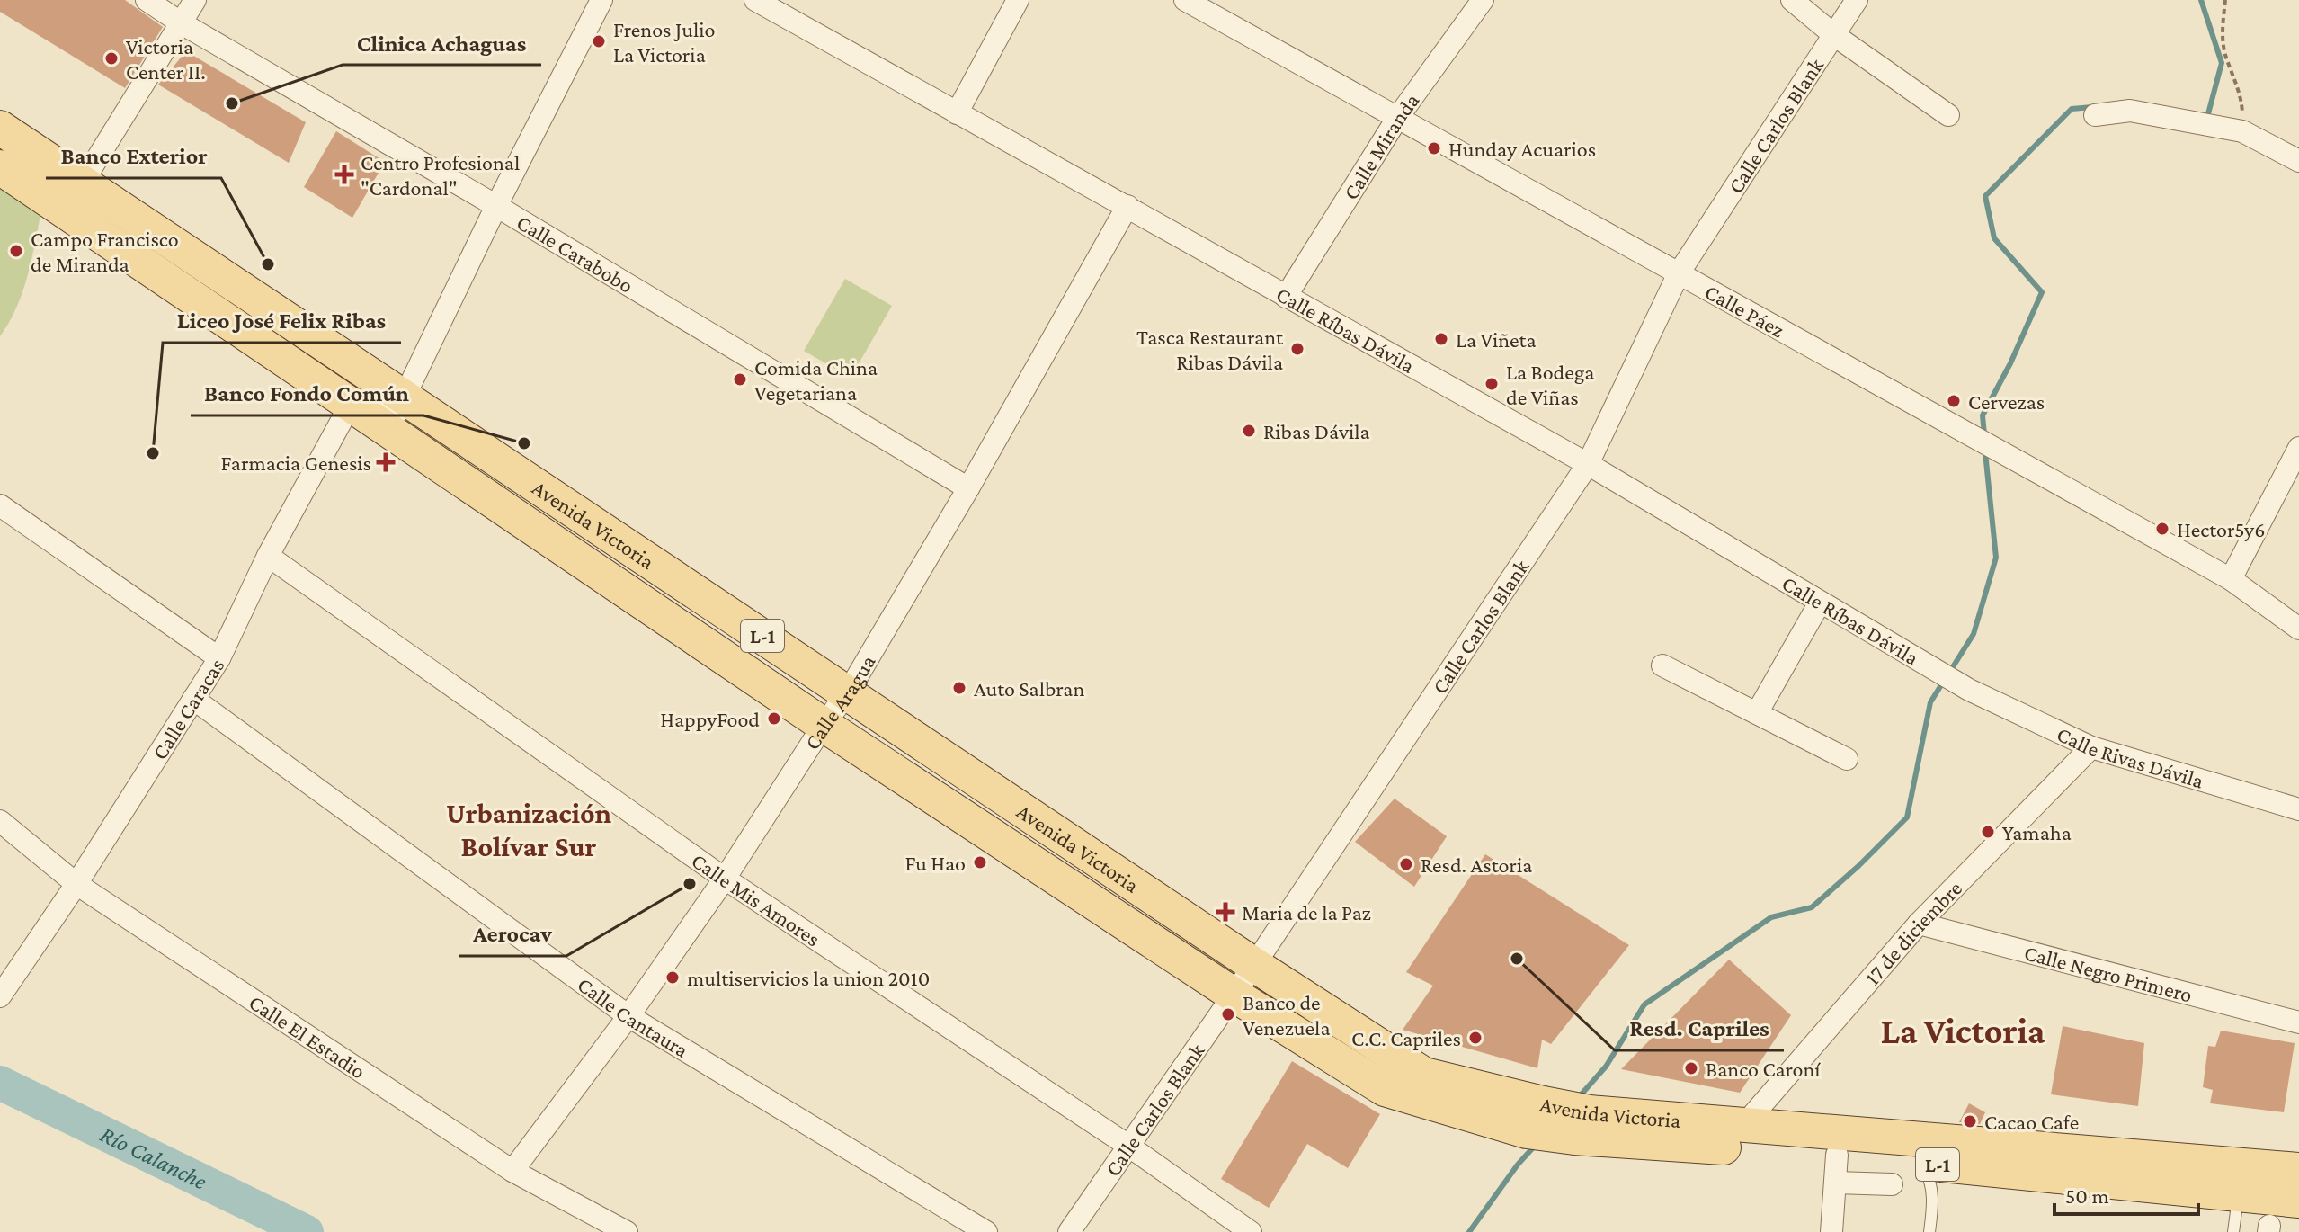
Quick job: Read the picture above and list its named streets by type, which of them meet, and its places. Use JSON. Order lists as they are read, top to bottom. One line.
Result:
{"streets":{"main road":["Avenida Victoria","L-1"],"street":["Calle Carlos Blank","Calle Miranda","Calle Carabobo","Calle Páez","Calle Ríbas Dávila","Calle Aragua","Calle Caracas","Calle Rivas Dávila","Calle Mis Amores","17 de diciembre","Calle Negro Primero","Calle Cantaura","Calle El Estadio"]},"crossings":[["Calle Carlos Blank","Calle Páez"],["Calle Carlos Blank","Calle Ríbas Dávila"],["Calle Carlos Blank","Avenida Victoria"],["Calle Carlos Blank","Calle Mis Amores"],["Calle Miranda","Calle Páez"],["Calle Miranda","Calle Ríbas Dávila"],["Calle Carabobo","Calle Aragua"],["Calle Ríbas Dávila","Calle Aragua"],["Calle Ríbas Dávila","Calle Rivas Dávila"],["Avenida Victoria","Calle Aragua"],["Avenida Victoria","Calle Caracas"],["Avenida Victoria","17 de diciembre"],["Calle Aragua","Calle Mis Amores"],["Calle Aragua","Calle Cantaura"],["Calle Aragua","Calle El Estadio"],["Calle Caracas","Calle Mis Amores"],["Calle Caracas","Calle Cantaura"],["Calle Caracas","Calle El Estadio"],["Calle Rivas Dávila","17 de diciembre"],["17 de diciembre","Calle Negro Primero"]],"districts":["Urbanización Bolívar Sur","La Victoria"],"water":["Río Calanche"],"places":{"other":["Frenos Julio La Victoria","Victoria Center II.","Clinica Achaguas","Hunday Acuarios","Campo Francisco de Miranda","Banco Exterior","La Viñeta","Tasca Restaurant Ribas Dávila","Comida China Vegetariana","La Bodega de Viñas","Cervezas","Ribas Dávila","Banco Fondo Común","Liceo José Felix Ribas","Hector5y6","Auto Salbran","HappyFood","Yamaha","Fu Hao","Resd. Astoria","Aerocav","Resd. Capriles","multiservicios la union 2010","Banco de Venezuela","C.C. Capriles","Banco Caroní","Cacao Cafe"],"health":["Centro Profesional \"Cardonal\"","Farmacia Genesis","Maria de la Paz"]},"scale_bar":"50 m"}
